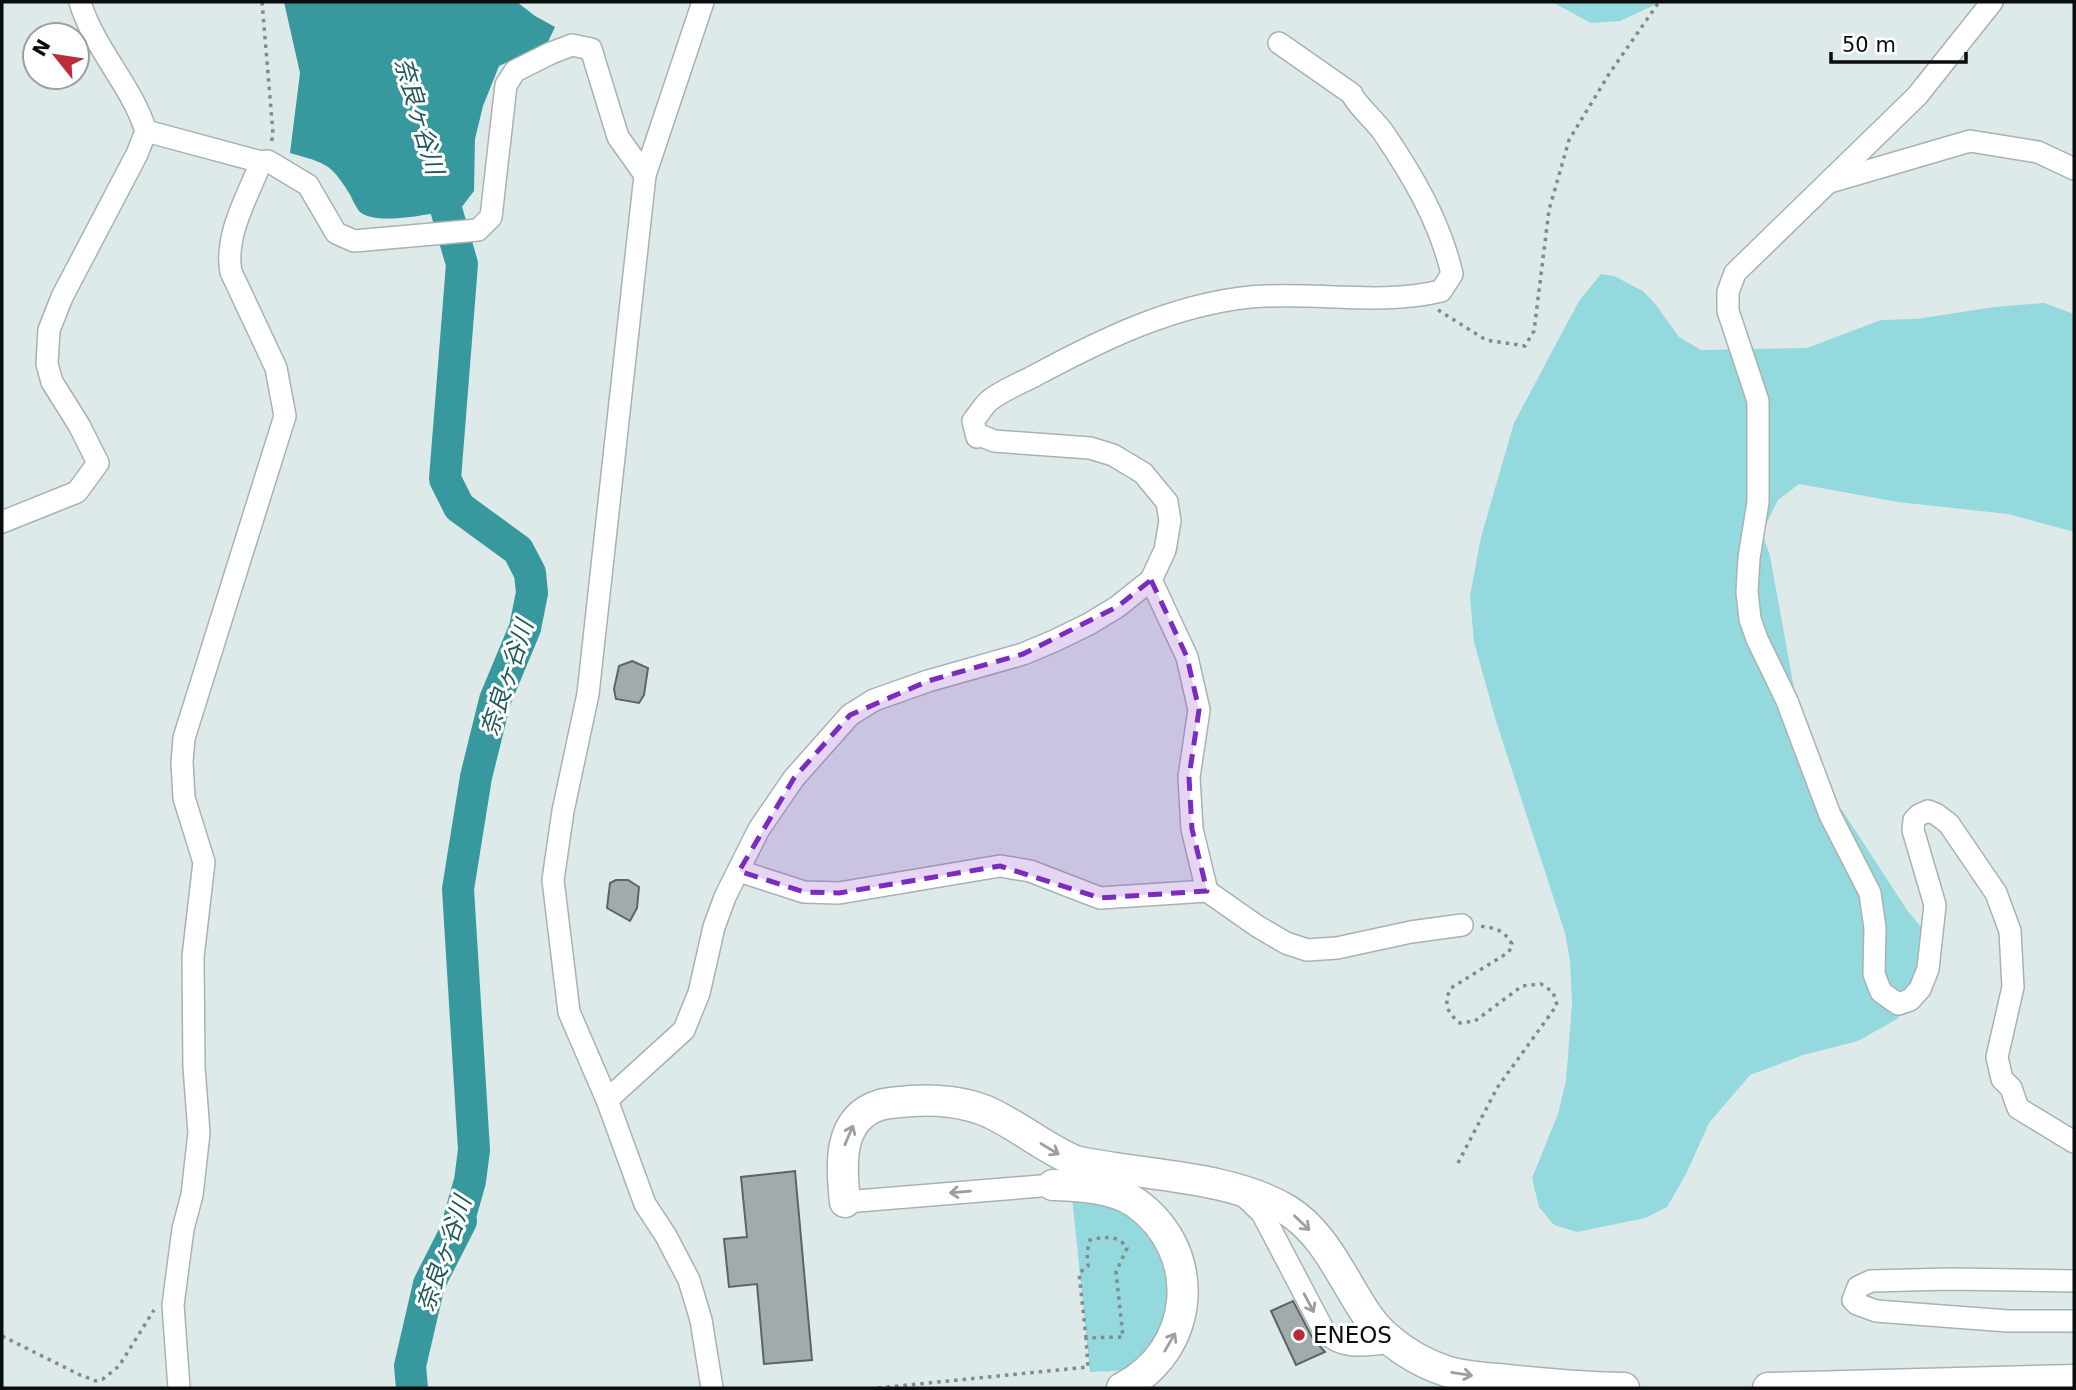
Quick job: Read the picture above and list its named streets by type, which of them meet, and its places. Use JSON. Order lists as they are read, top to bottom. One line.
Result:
{"water":["奈良ヶ谷川"],"places":["ENEOS"],"scale_bar":"50 m","north":"top left"}
